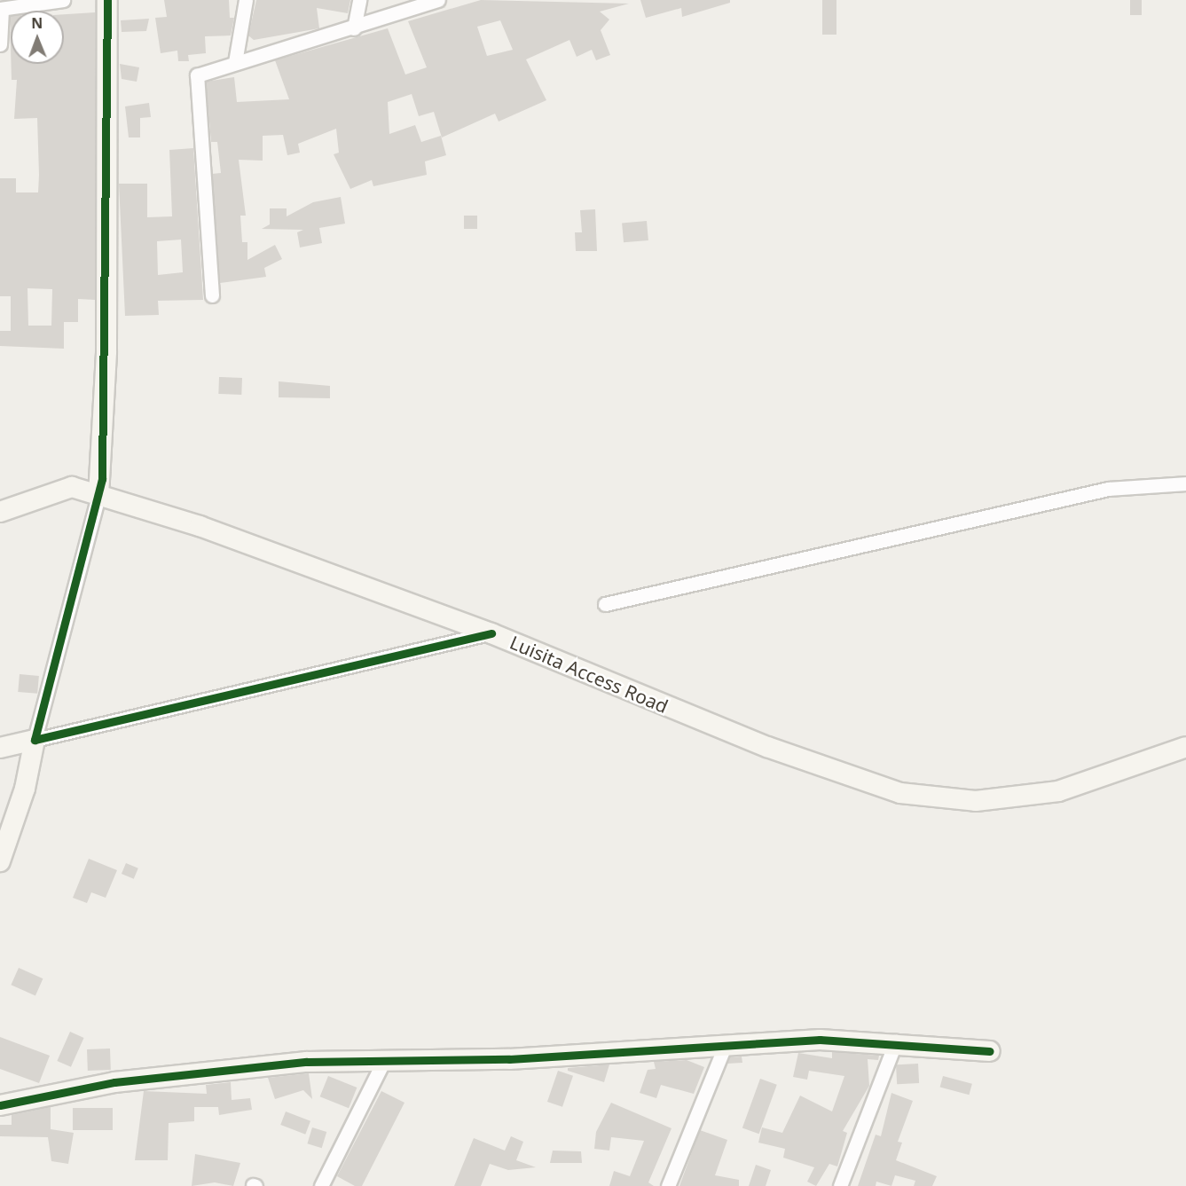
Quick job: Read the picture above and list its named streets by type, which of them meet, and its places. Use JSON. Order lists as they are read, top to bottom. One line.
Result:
{"streets":{"street":["Luisita Access Road"]},"north":"top"}
